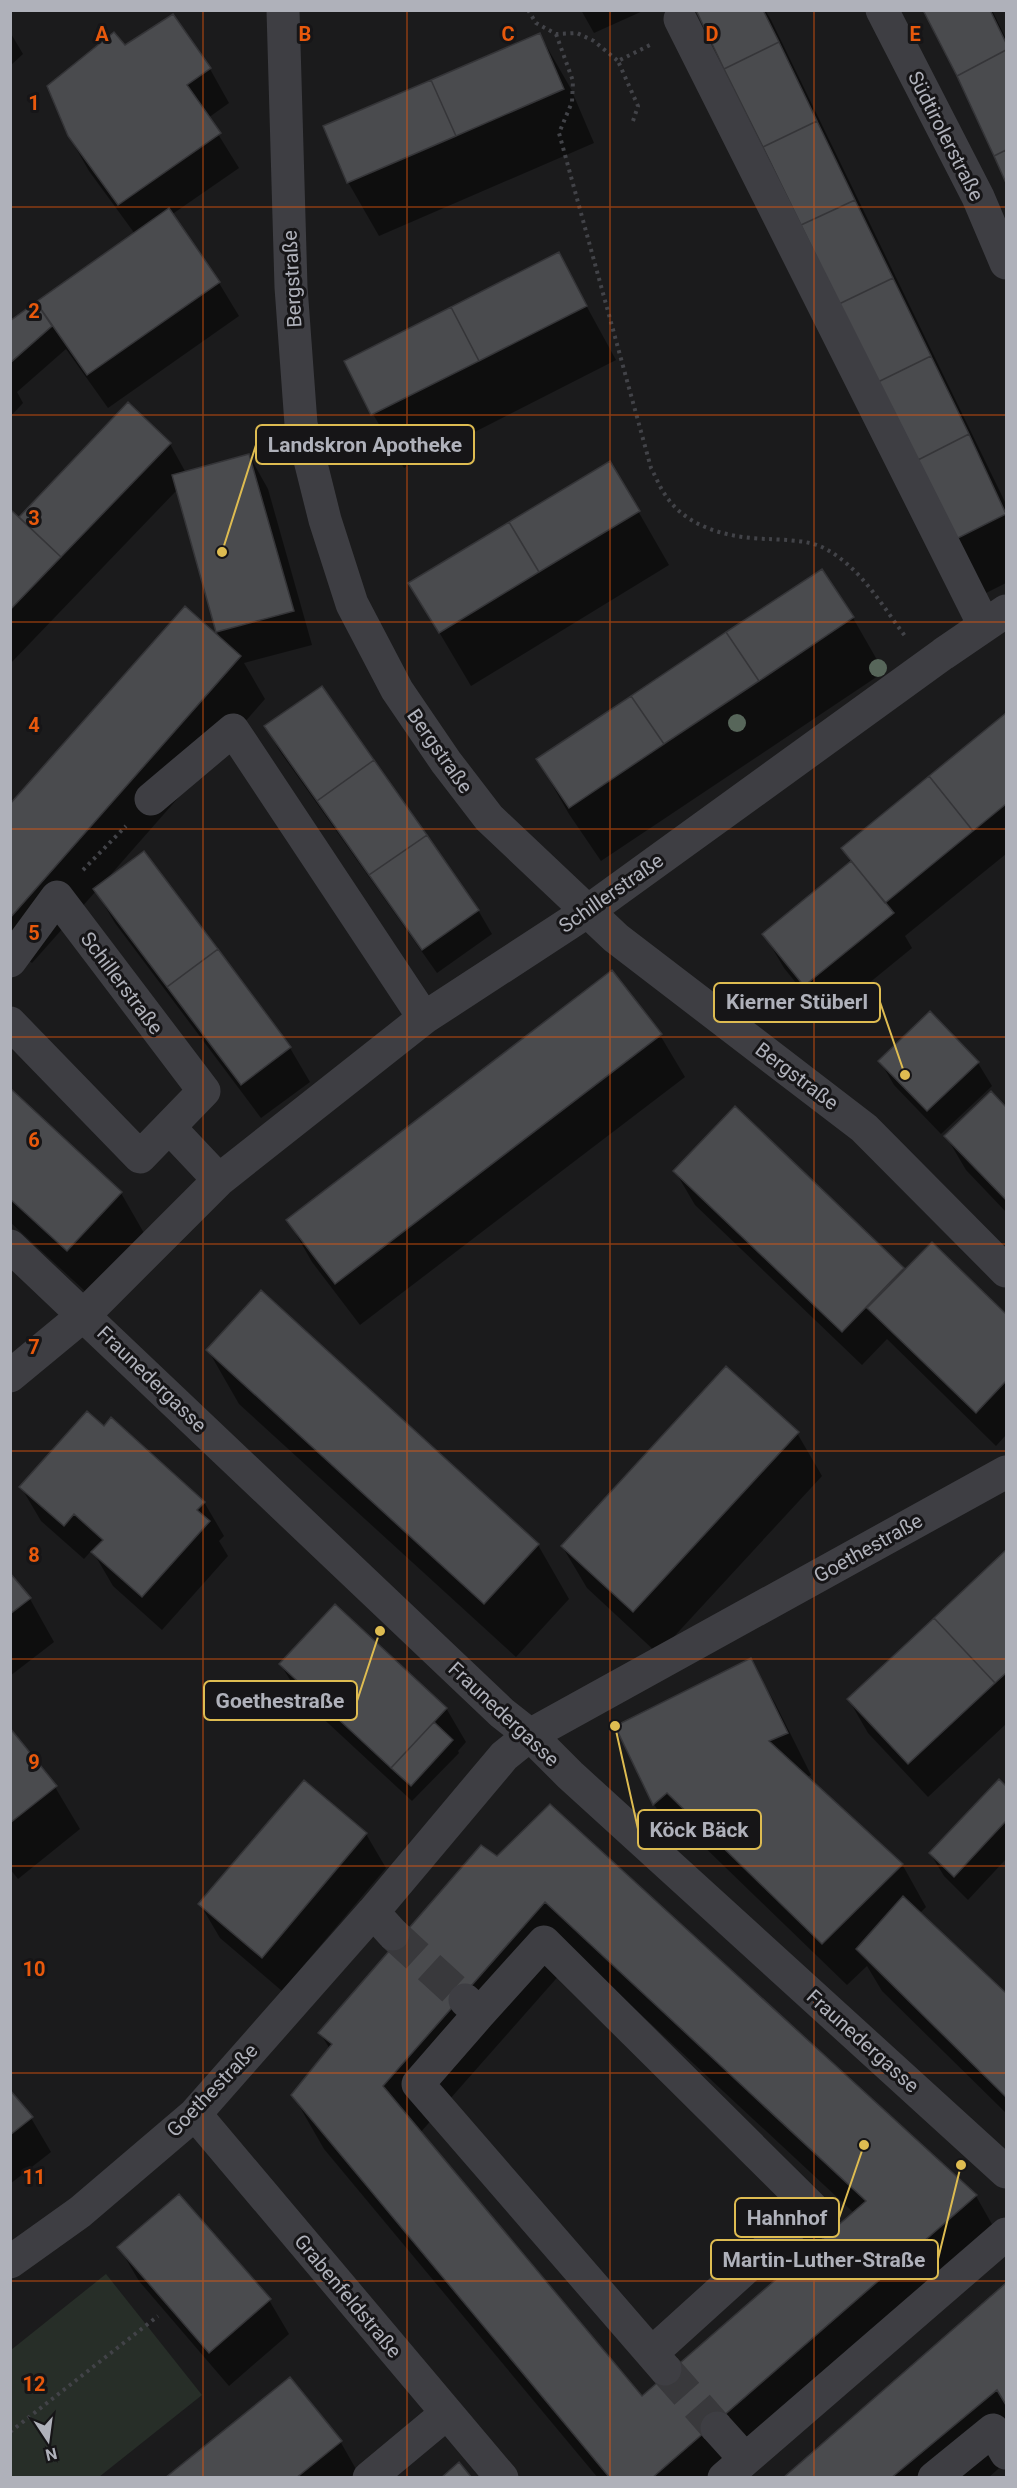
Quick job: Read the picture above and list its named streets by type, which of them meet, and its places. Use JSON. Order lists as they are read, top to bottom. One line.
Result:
{"streets":{"street":["Südtirolerstraße","Bergstraße","Schillerstraße","Fraunedergasse","Goethestraße","Grabenfeldstraße"]},"crossings":[["Bergstraße","Schillerstraße"],["Schillerstraße","Fraunedergasse"],["Fraunedergasse","Goethestraße"],["Goethestraße","Grabenfeldstraße"]],"places":["Landskron Apotheke","Kierner Stüberl","Goethestraße","Köck Bäck","Hahnhof","Martin-Luther-Straße"],"north":"bottom","grid":{"columns":["A","B","C","D","E"],"rows":["1","2","3","4","5","6","7","8","9","10","11","12"]}}
